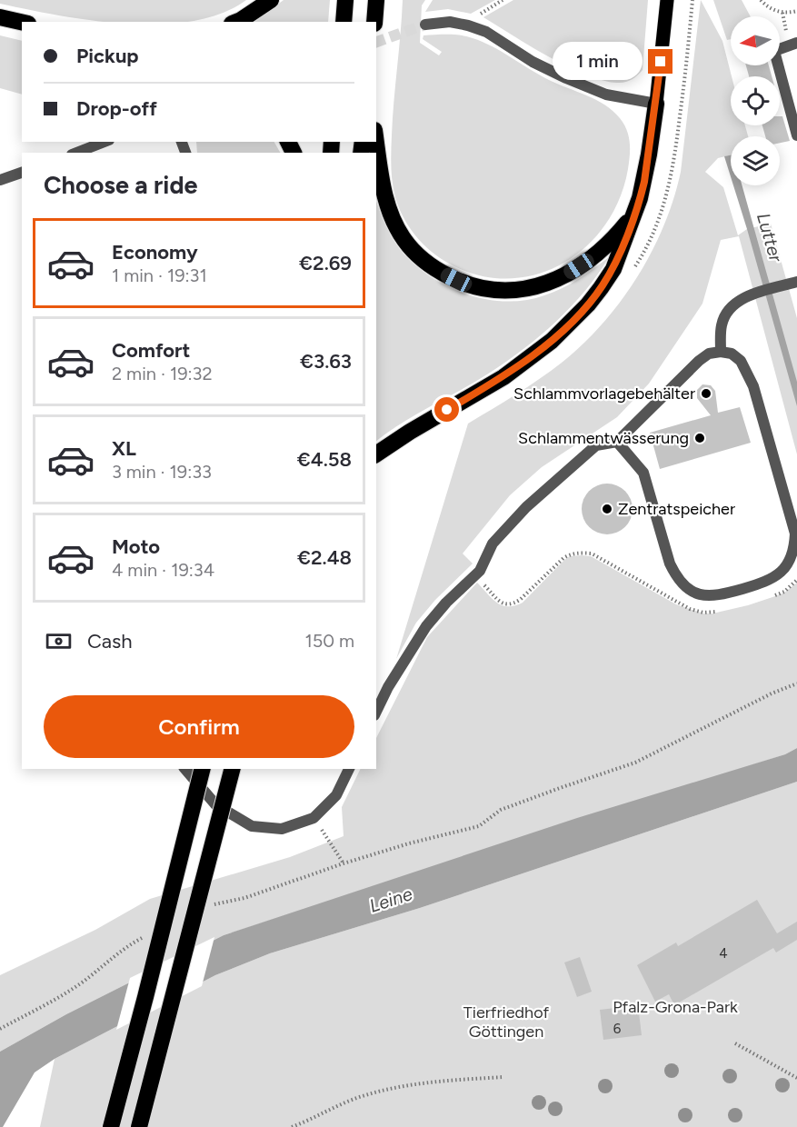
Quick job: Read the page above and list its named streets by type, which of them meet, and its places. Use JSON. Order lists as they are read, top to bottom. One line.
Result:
{"water":["Lutter","Leine"],"parks":["Pfalz-Grona-Park","Tierfriedhof Göttingen"],"places":["Schlammvorlagebehälter","Schlammentwässerung","Zentratspeicher"],"house_numbers":["4","6"],"north":"left","page":{"banner":["Pickup","Drop-off"],"bubble":"1 min","heading":"Choose a ride","list":[{"name":"Economy","note":"1 min · 19:31","value":"€2.69"},{"name":"Comfort","note":"2 min · 19:32","value":"€3.63"},{"name":"XL","note":"3 min · 19:33","value":"€4.58"},{"name":"Moto","note":"4 min · 19:34","value":"€2.48"}],"pay":["Cash","150 m"],"buttons":"Confirm"}}
